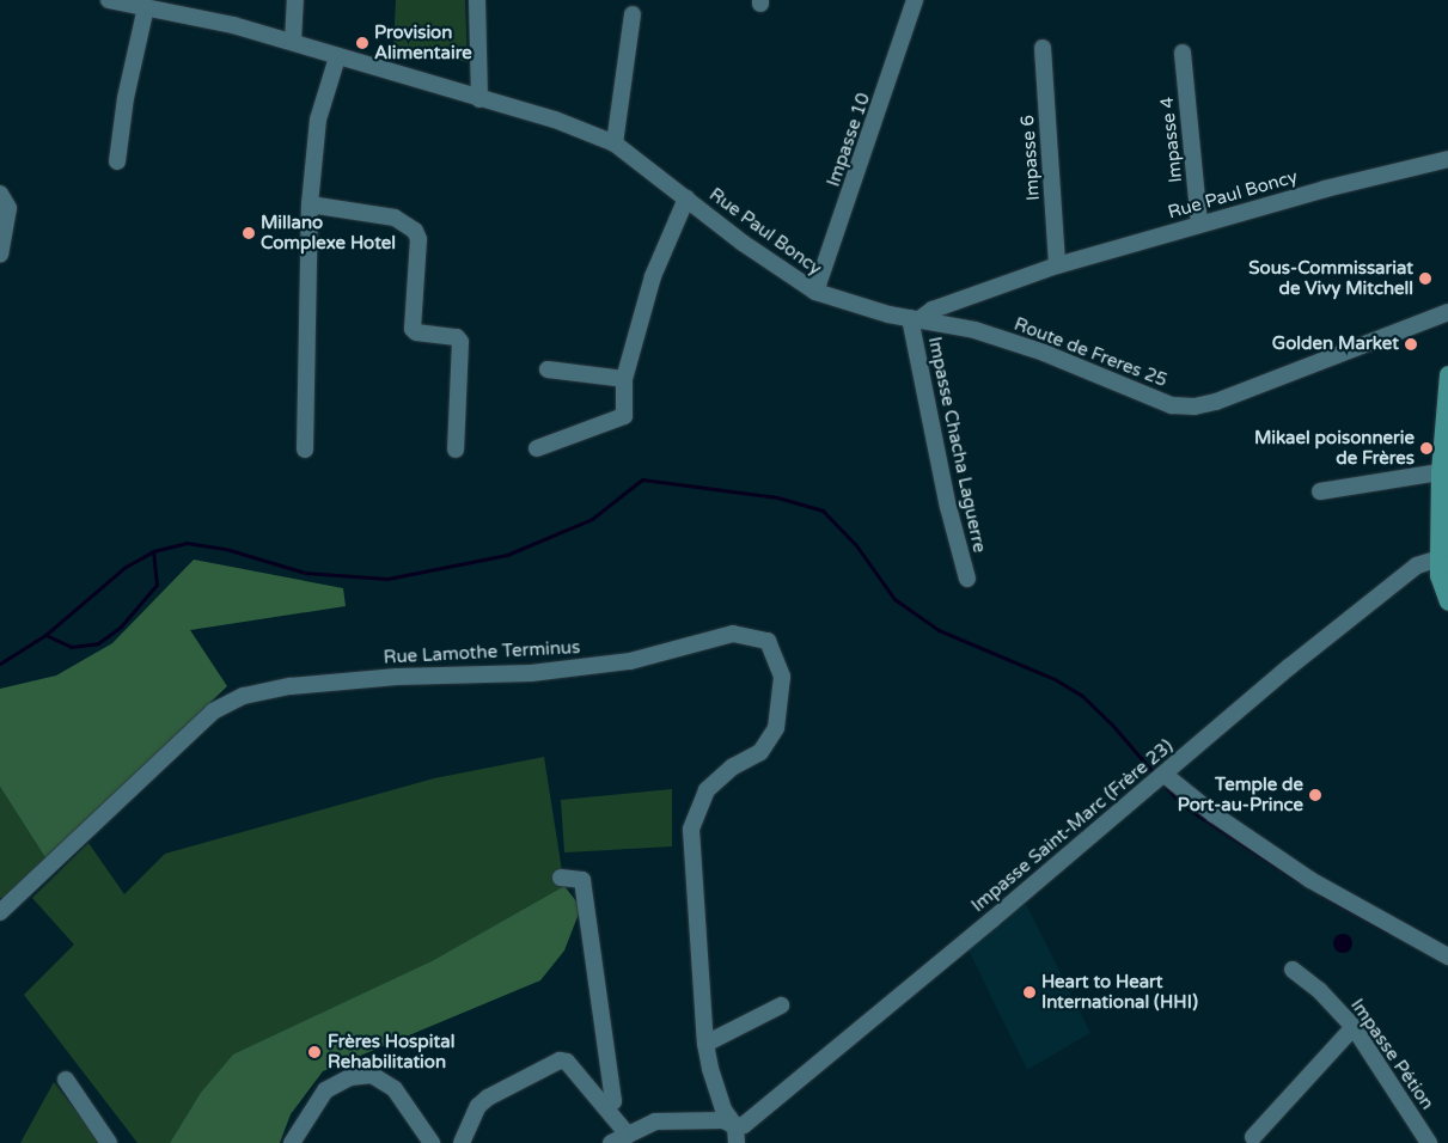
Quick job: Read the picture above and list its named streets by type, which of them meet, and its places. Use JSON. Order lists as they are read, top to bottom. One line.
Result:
{"streets":{"street":["Impasse 10","Impasse 4","Impasse 6","Rue Paul Boncy","Route de Freres 25","Impasse Chacha Laguerre","Rue Lamothe Terminus","Impasse Saint-Marc (Frère 23)","Impasse Pétion"]},"crossings":[["Impasse 10","Rue Paul Boncy"],["Impasse 4","Rue Paul Boncy"],["Impasse 6","Rue Paul Boncy"],["Rue Paul Boncy","Route de Freres 25"],["Rue Paul Boncy","Impasse Chacha Laguerre"],["Route de Freres 25","Impasse Chacha Laguerre"],["Rue Lamothe Terminus","Impasse Saint-Marc (Frère 23)"]],"places":["Provision Alimentaire","Millano Complexe Hotel","Sous-Commissariat de Vivy Mitchell","Golden Market","Mikael poisonnerie de Frères","Temple de Port-au-Prince","Heart to Heart International (HHI)","Frères Hospital Rehabilitation"]}
